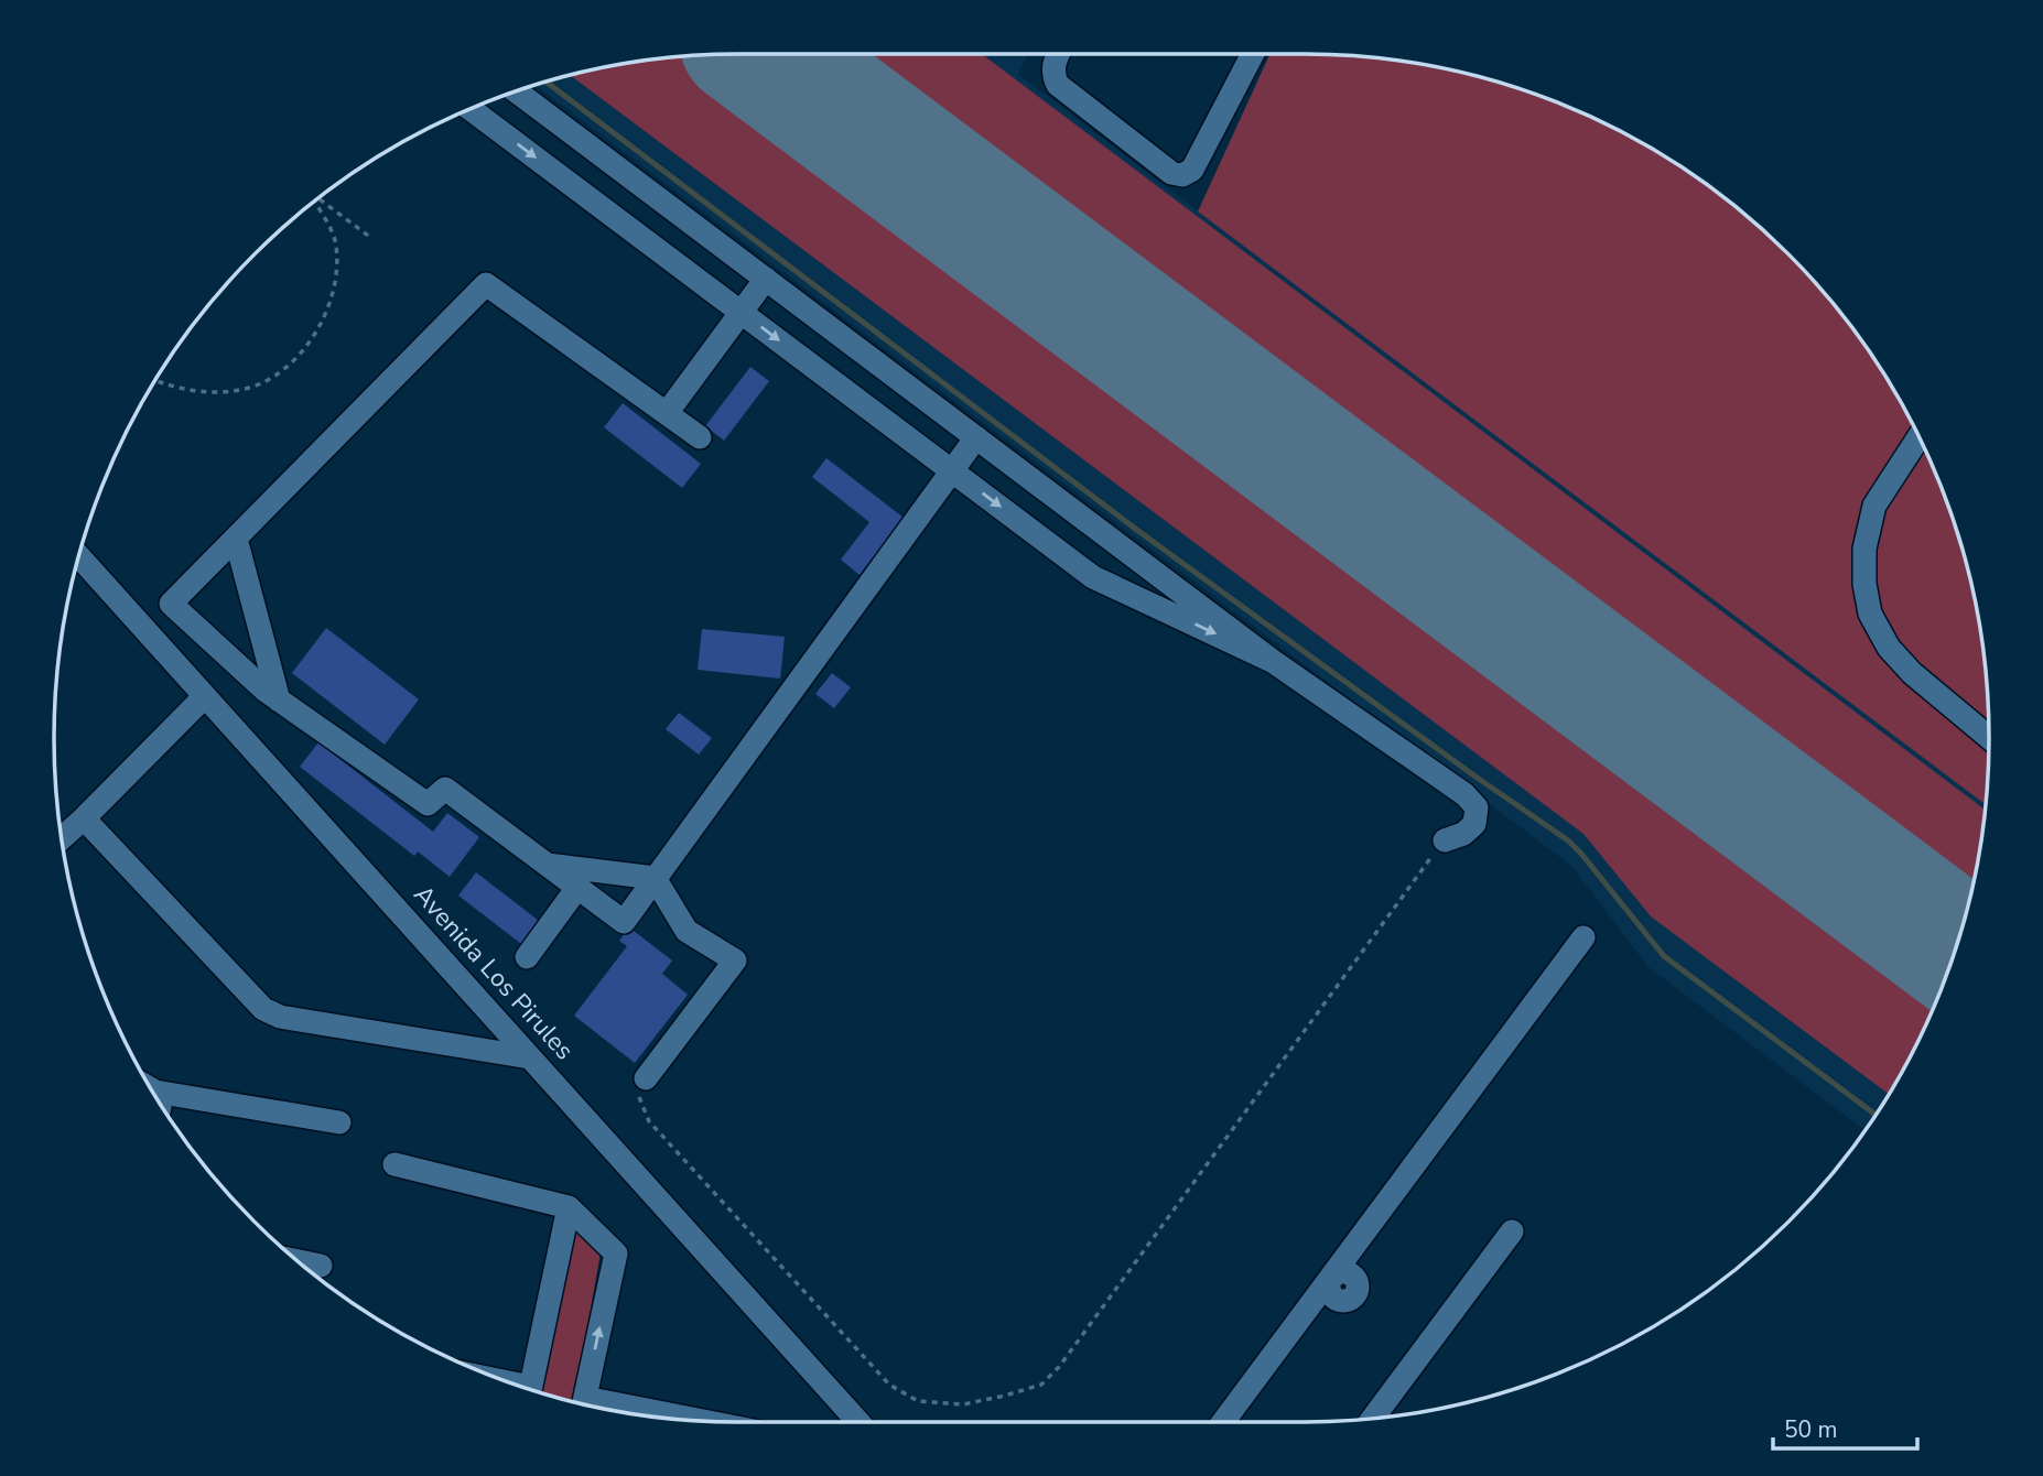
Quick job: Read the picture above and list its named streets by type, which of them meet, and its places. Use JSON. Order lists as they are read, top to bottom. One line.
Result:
{"streets":{"street":["Avenida Los Pirules"]},"scale_bar":"50 m"}
